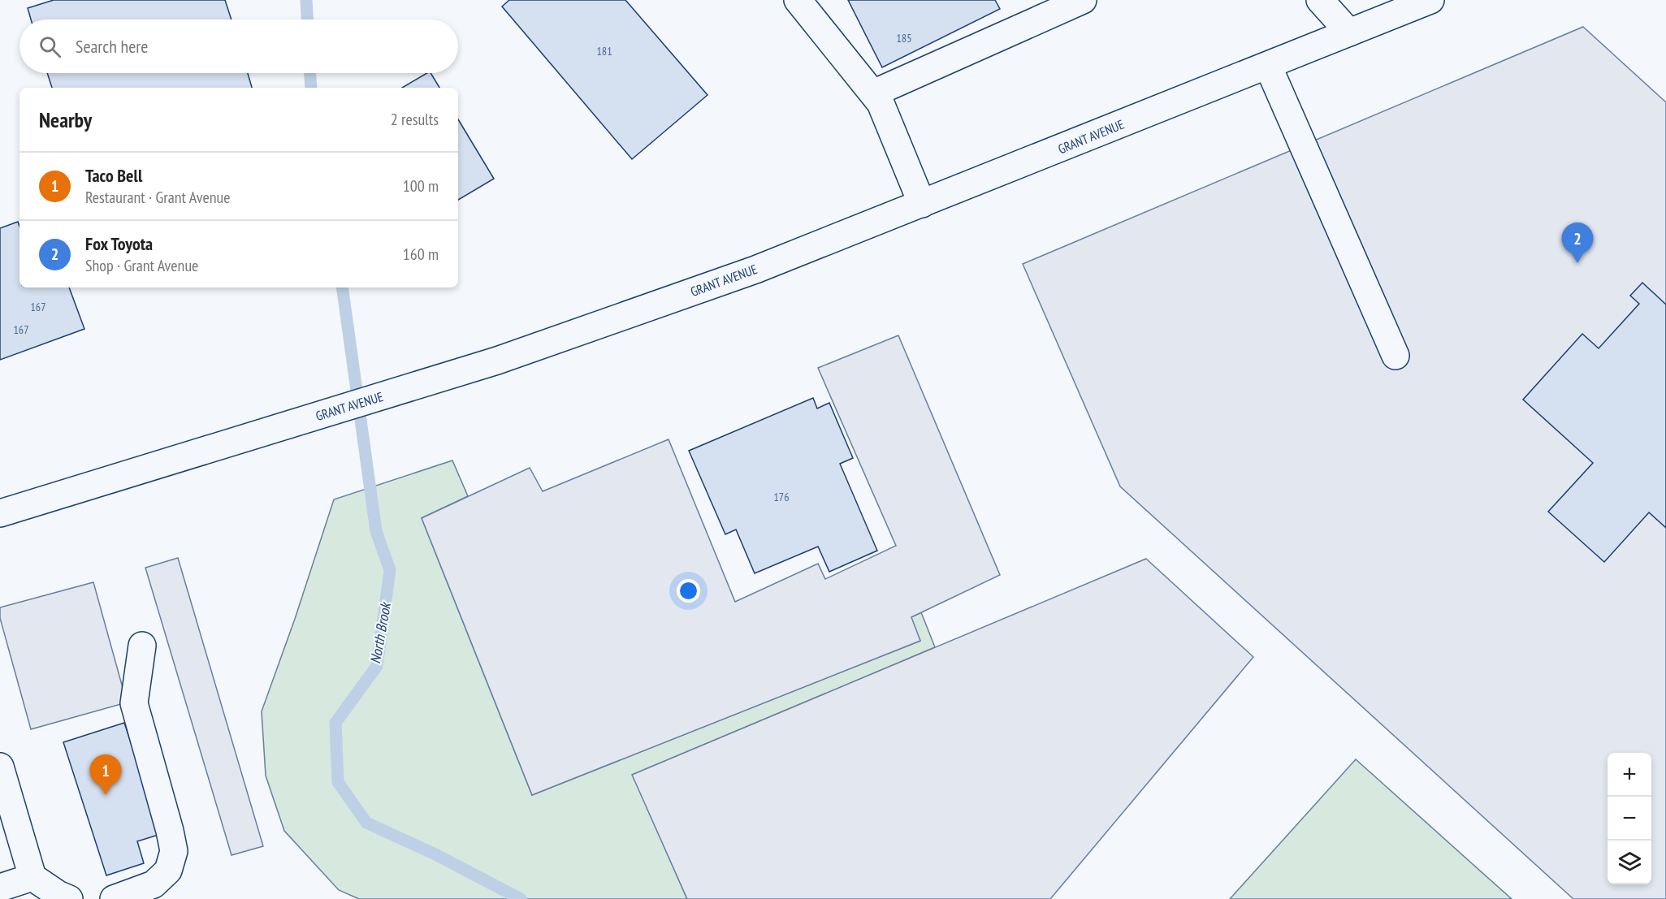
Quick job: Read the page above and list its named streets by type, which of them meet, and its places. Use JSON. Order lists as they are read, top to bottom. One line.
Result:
{"streets":{"main road":["GRANT AVENUE"]},"water":["North Brook"],"house_numbers":["185","181","167","167","176"],"page":{"search":"Search here","heading":["Nearby","2 results"],"list":[{"mark":"1","name":"Taco Bell","note":"Restaurant · Grant Avenue","value":"100 m"},{"mark":"2","name":"Fox Toyota","note":"Shop · Grant Avenue","value":"160 m"}],"pins":["2","1"],"map_buttons":["+","−"]}}
